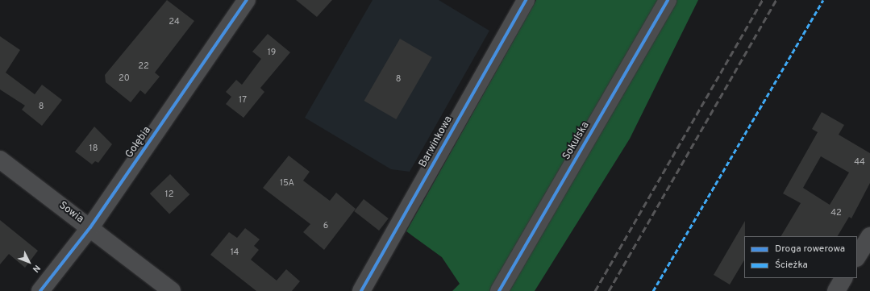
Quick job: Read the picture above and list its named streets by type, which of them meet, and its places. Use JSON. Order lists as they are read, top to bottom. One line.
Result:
{"streets":{"street":["Sokulska","Barwinkowa","Gołębia","Sowia"]},"crossings":[["Gołębia","Sowia"]],"house_numbers":["24","19","22","20","8","17","8","18","44","15A","12","42","6","14"],"legend":["Droga rowerowa","Ścieżka"],"north":"bottom right"}
